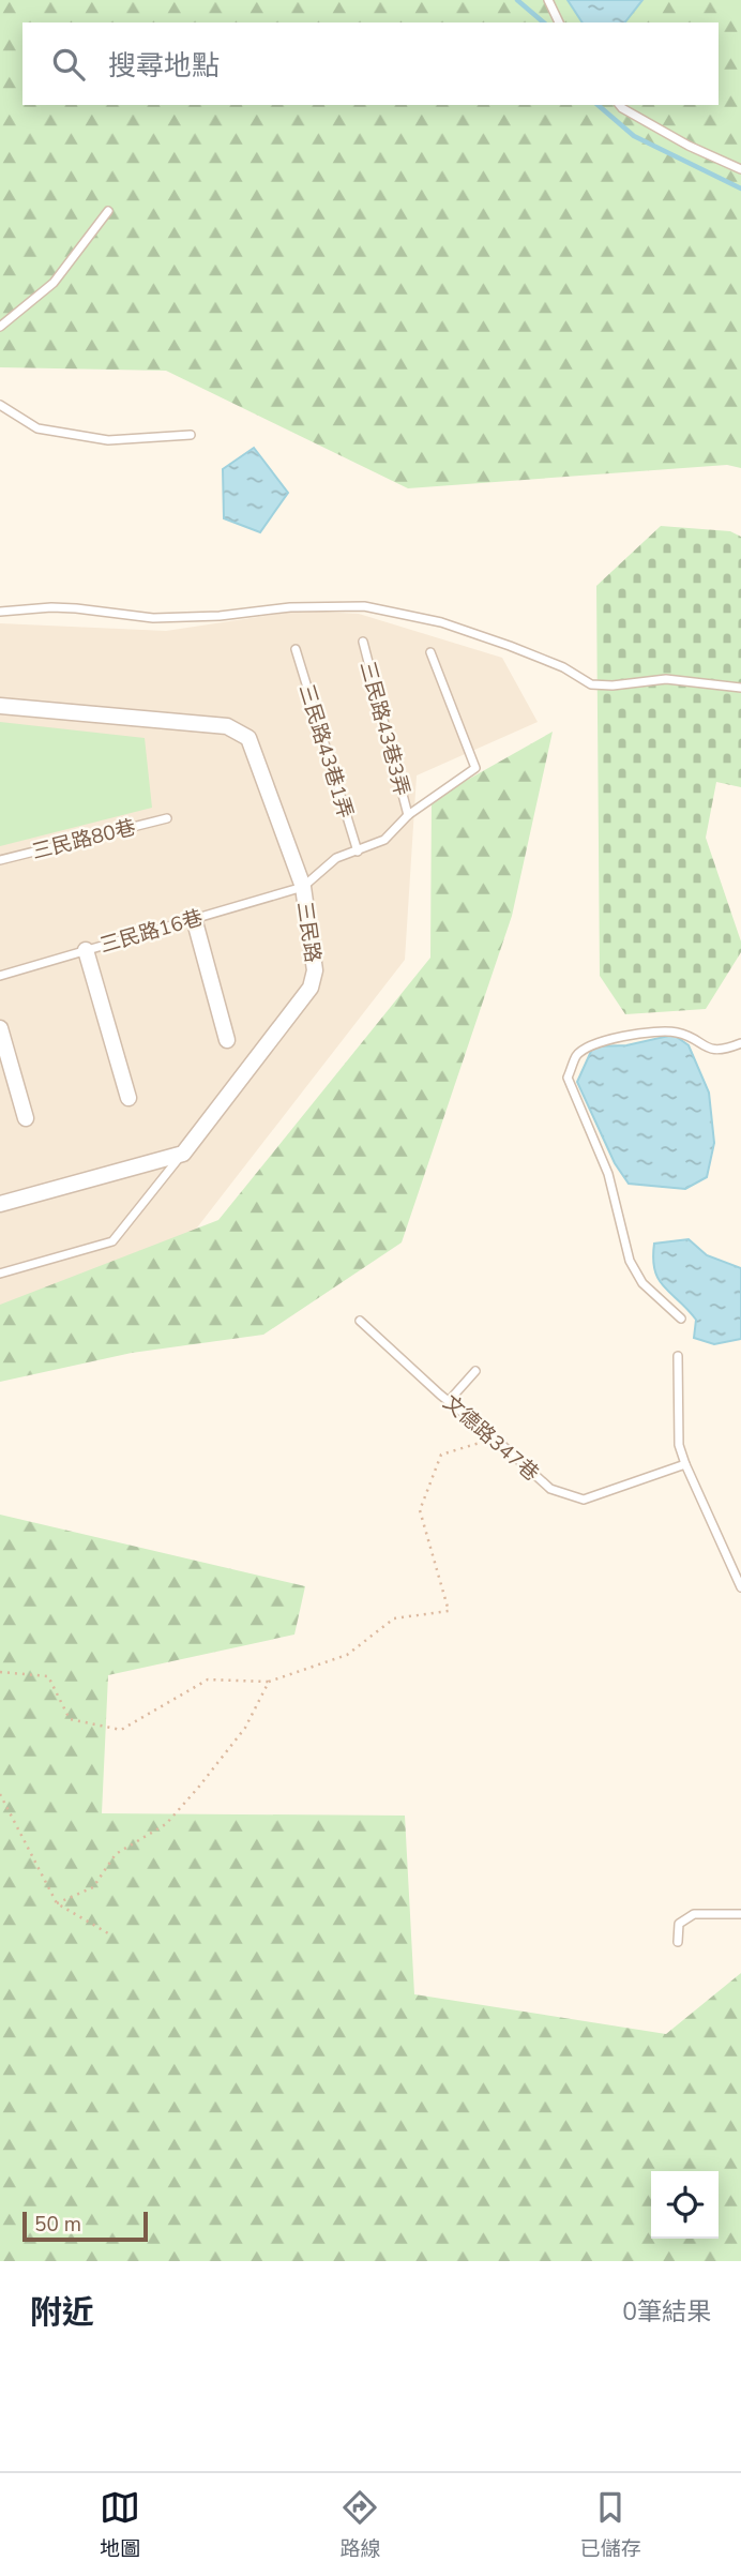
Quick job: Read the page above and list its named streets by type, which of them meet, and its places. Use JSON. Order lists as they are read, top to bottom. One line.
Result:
{"streets":{"street":["三民路"],"lane":["三民路43巷3弄","三民路43巷1弄","三民路80巷","三民路16巷","文德路347巷"]},"crossings":[["三民路16巷","三民路"]],"scale_bar":"50 m","page":{"search":"搜尋地點","scale":"50 m","heading":["附近","0筆結果"],"nav":["地圖","路線","已儲存"]}}
